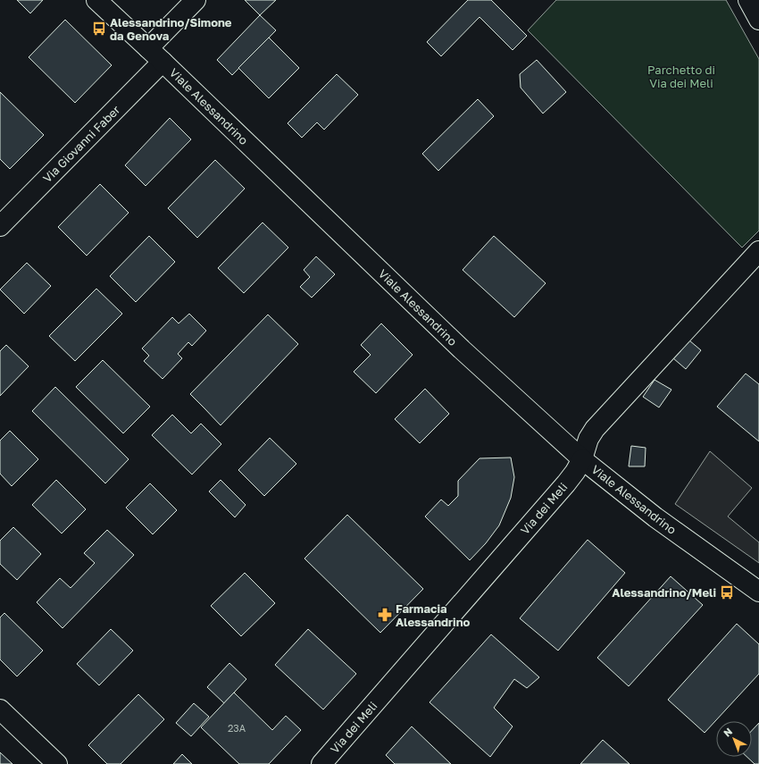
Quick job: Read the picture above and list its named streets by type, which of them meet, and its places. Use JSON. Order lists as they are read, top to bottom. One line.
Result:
{"streets":{"street":["Viale Alessandrino","Via Giovanni Faber","Via dei Meli"]},"crossings":[["Viale Alessandrino","Via Giovanni Faber"],["Viale Alessandrino","Via dei Meli"]],"parks":["Parchetto di Via dei Meli"],"places":{"bus stop":["Alessandrino/Simone da Genova","Alessandrino/Meli"],"pharmacy":["Farmacia Alessandrino"]},"house_numbers":["23A"],"north":"top left"}
